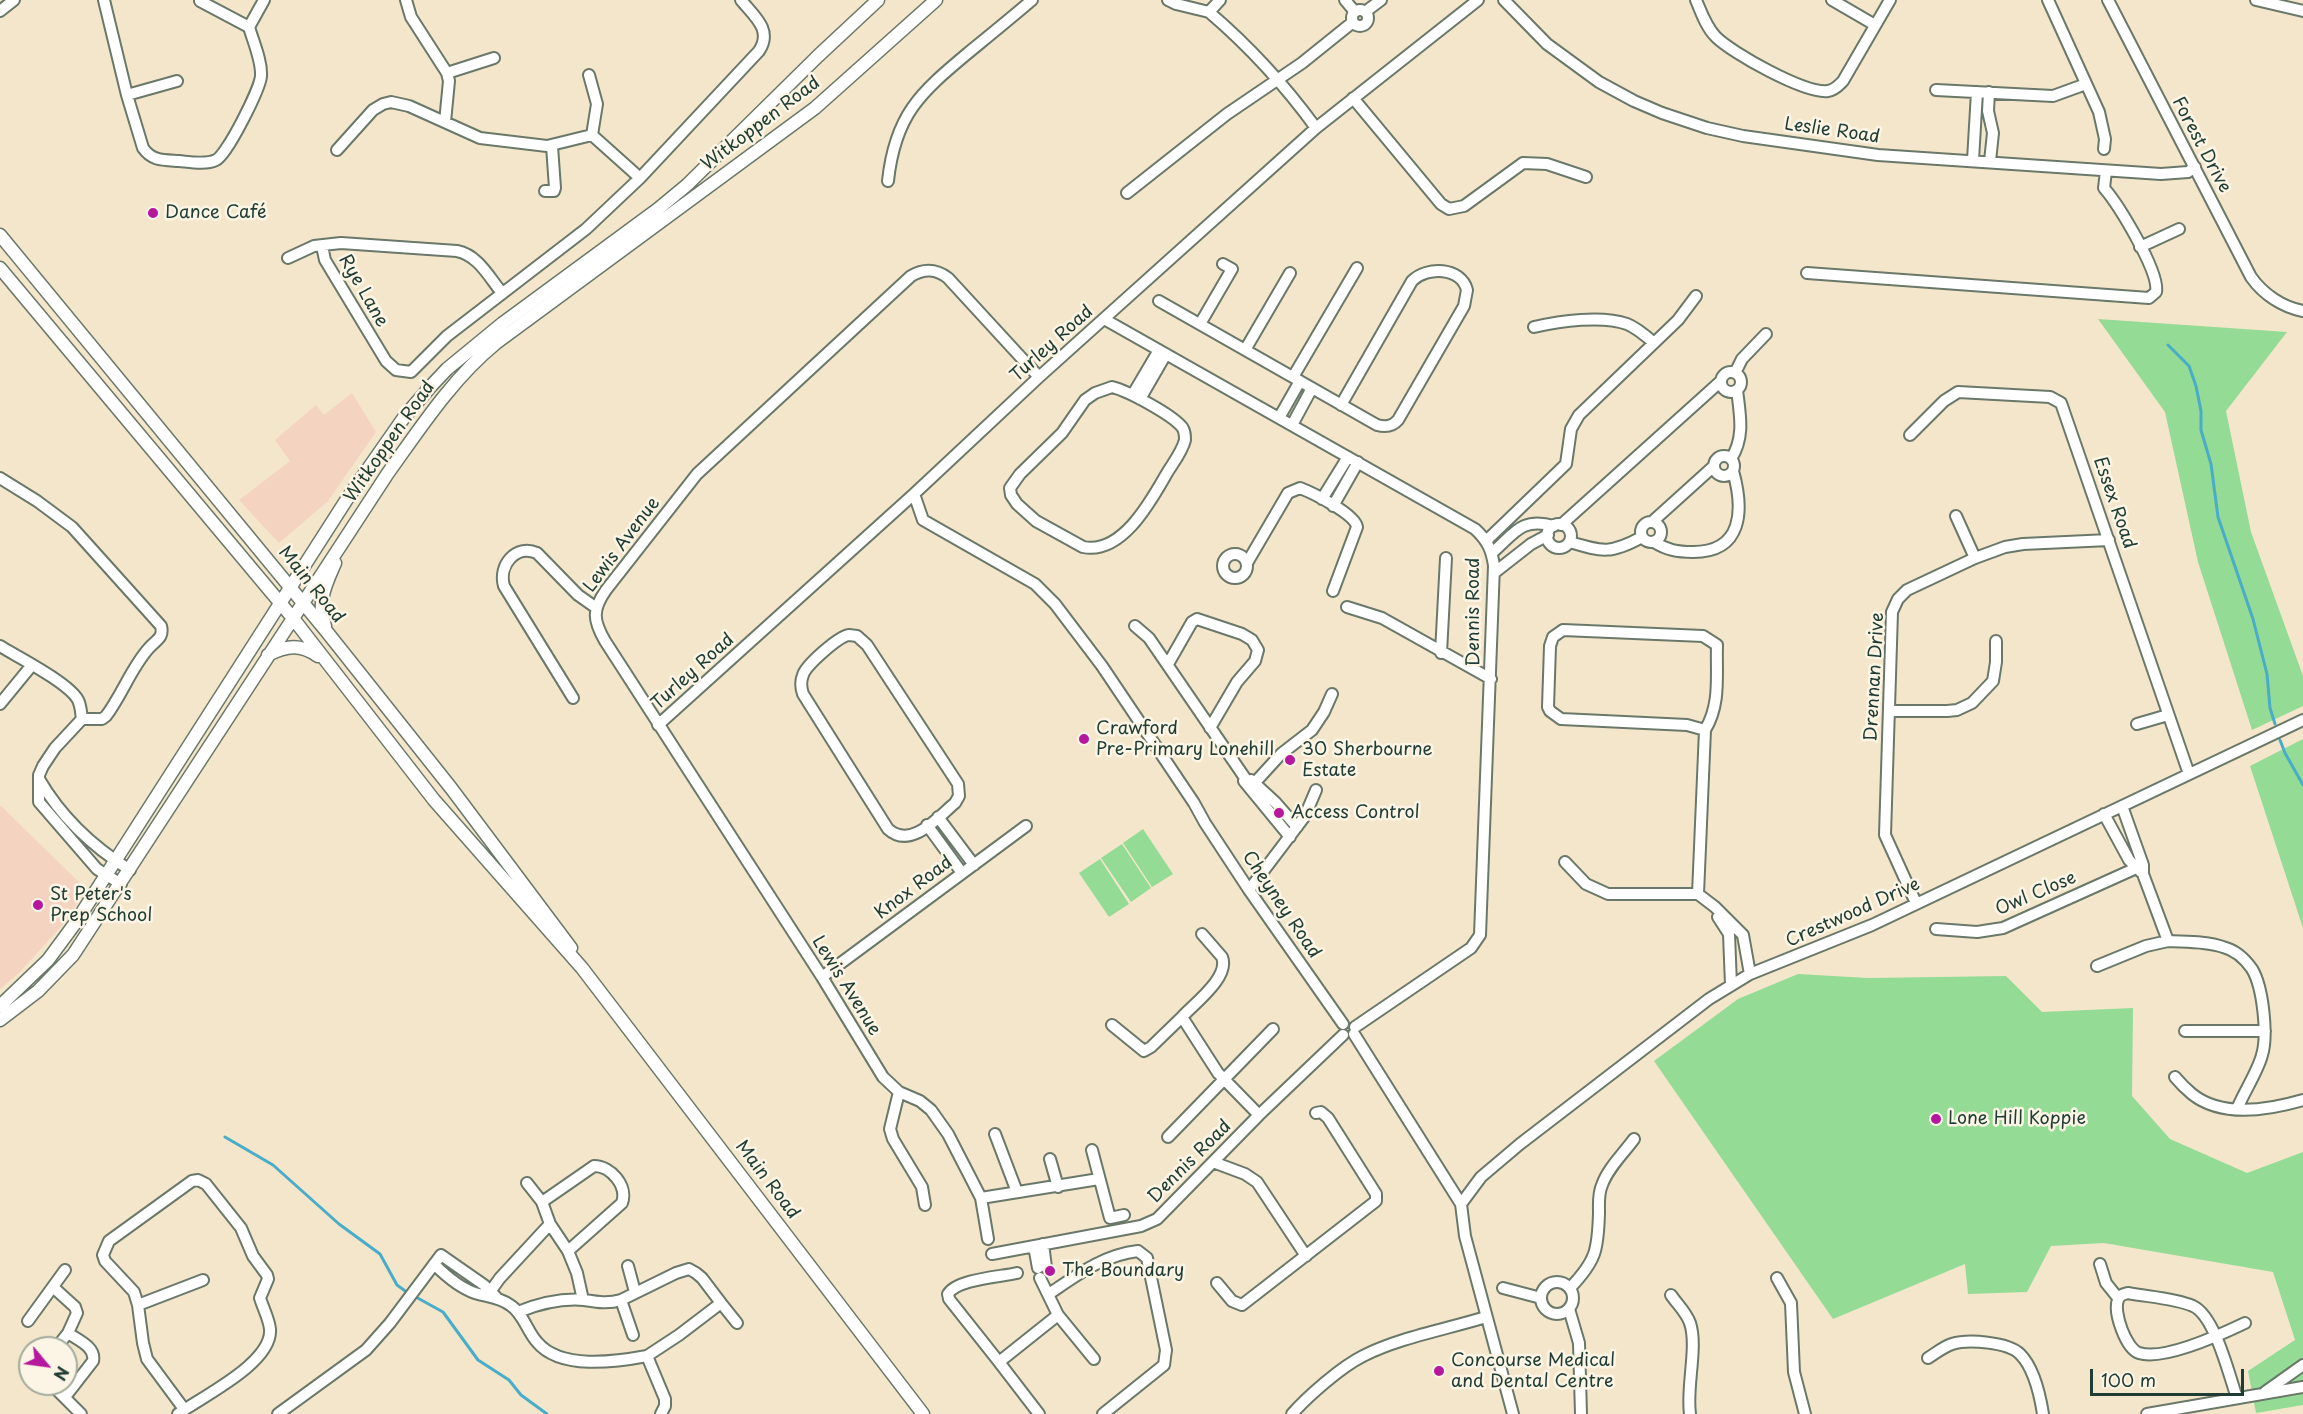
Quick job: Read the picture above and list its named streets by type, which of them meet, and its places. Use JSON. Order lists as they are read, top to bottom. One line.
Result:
{"streets":{"main road":["Witkoppen Road","Main Road"],"street":["Leslie Road","Forest Drive","Rye Lane","Turley Road","Essex Road","Lewis Avenue","Dennis Road","Drennan Drive","Knox Road","Owl Close","Cheyney Road","Crestwood Drive"]},"crossings":[["Witkoppen Road","Main Road"],["Leslie Road","Forest Drive"],["Turley Road","Lewis Avenue"],["Turley Road","Dennis Road"],["Turley Road","Cheyney Road"],["Essex Road","Drennan Drive"],["Essex Road","Crestwood Drive"],["Lewis Avenue","Knox Road"],["Dennis Road","Cheyney Road"],["Drennan Drive","Crestwood Drive"],["Cheyney Road","Crestwood Drive"]],"places":["Dance Café","Crawford Pre-Primary Lonehill","30 Sherbourne Estate","Access Control","St Peter's Prep School","Lone Hill Koppie","The Boundary","Concourse Medical and Dental Centre"],"scale_bar":"100 m","north":"bottom right"}
